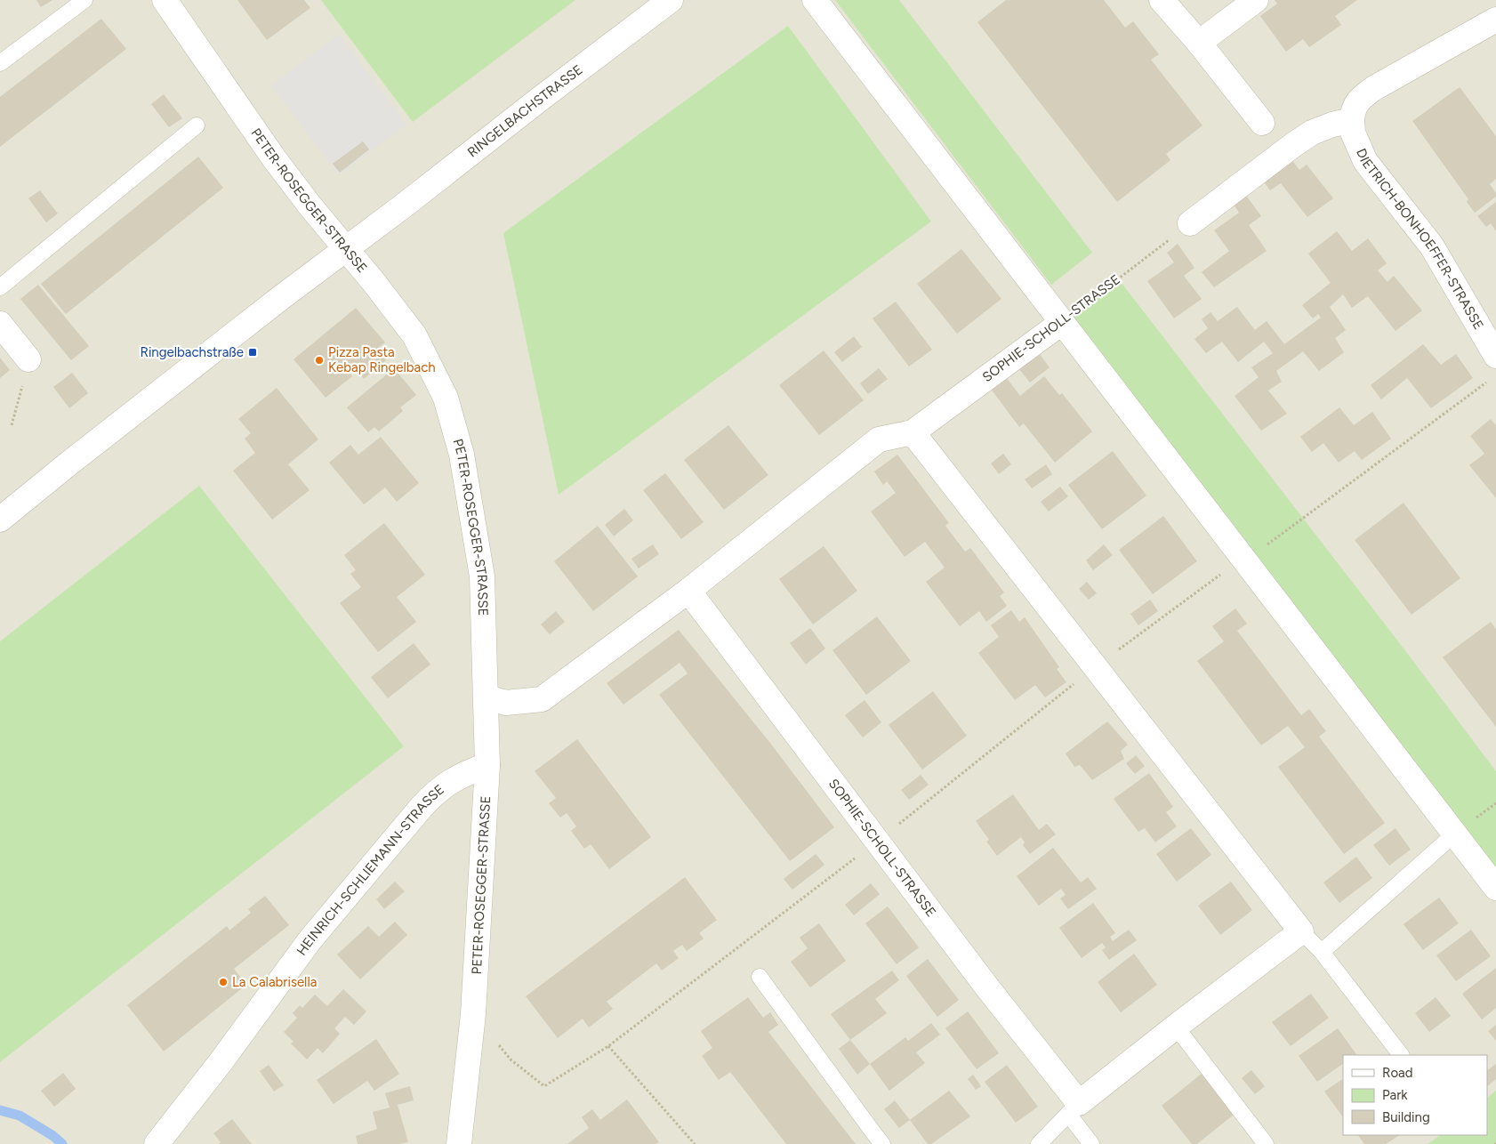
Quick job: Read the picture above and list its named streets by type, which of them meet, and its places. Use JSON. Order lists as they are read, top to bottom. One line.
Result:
{"streets":{"street":["RINGELBACHSTRASSE","PETER-ROSEGGER-STRASSE","DIETRICH-BONHOEFFER-STRASSE","SOPHIE-SCHOLL-STRASSE","HEINRICH-SCHLIEMANN-STRASSE"]},"crossings":[["RINGELBACHSTRASSE","PETER-ROSEGGER-STRASSE"],["PETER-ROSEGGER-STRASSE","SOPHIE-SCHOLL-STRASSE"],["PETER-ROSEGGER-STRASSE","HEINRICH-SCHLIEMANN-STRASSE"]],"places":{"transit":["Ringelbachstraße"],"other":["Pizza Pasta Kebap Ringelbach","La Calabrisella"]},"legend":["Road","Park","Building"]}
